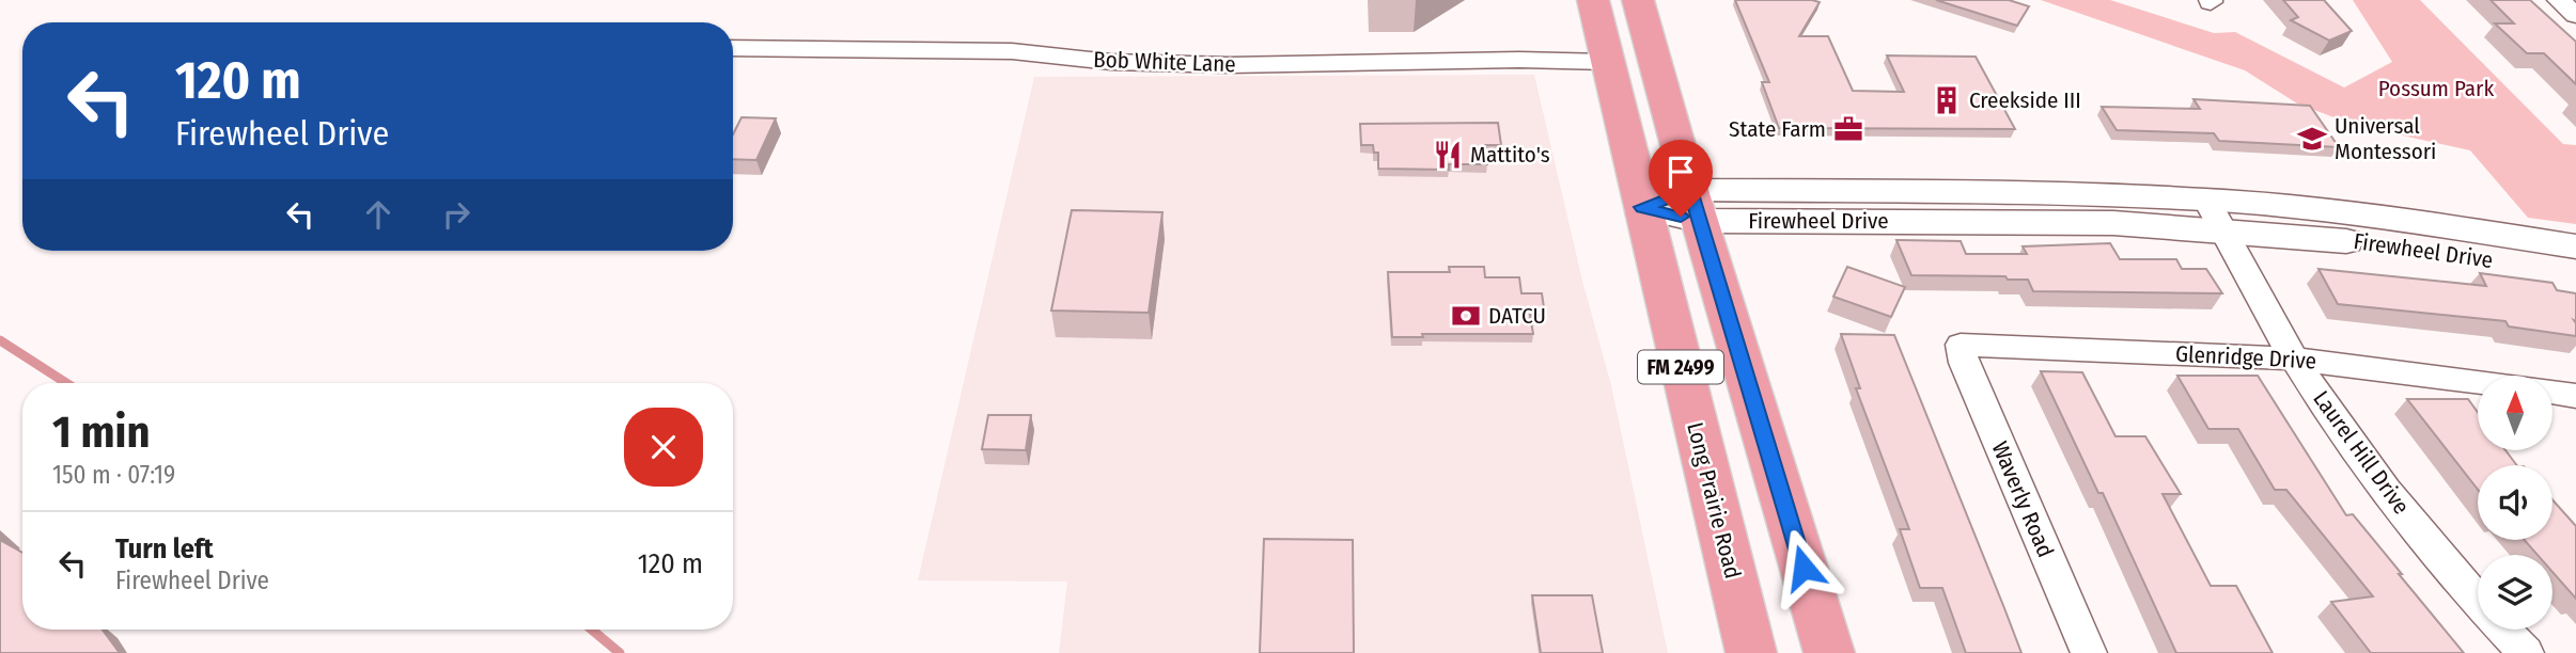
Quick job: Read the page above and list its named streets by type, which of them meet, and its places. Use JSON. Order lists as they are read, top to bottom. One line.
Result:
{"streets":{"main road":["FM 2499","Long Prairie Road"],"street":["Bob White Lane","Firewheel Drive","Glenridge Drive","Laurel Hill Drive","Waverly Road"]},"crossings":[["Bob White Lane","Long Prairie Road"],["Firewheel Drive","FM 2499"],["Firewheel Drive","Laurel Hill Drive"],["Firewheel Drive","Long Prairie Road"],["Glenridge Drive","Laurel Hill Drive"],["Glenridge Drive","Waverly Road"]],"parks":["Possum Park"],"places":{"building":["Creekside III"],"office":["State Farm"],"school or university":["Universal Montessori"],"restaurant":["Mattito's"],"bank":["DATCU"]},"north":"top","page":{"turn":["120 m","Firewheel Drive"],"heading":["1 min","150 m · 07:19"],"list":[{"name":"Turn left","note":"Firewheel Drive","value":"120 m"}]}}
